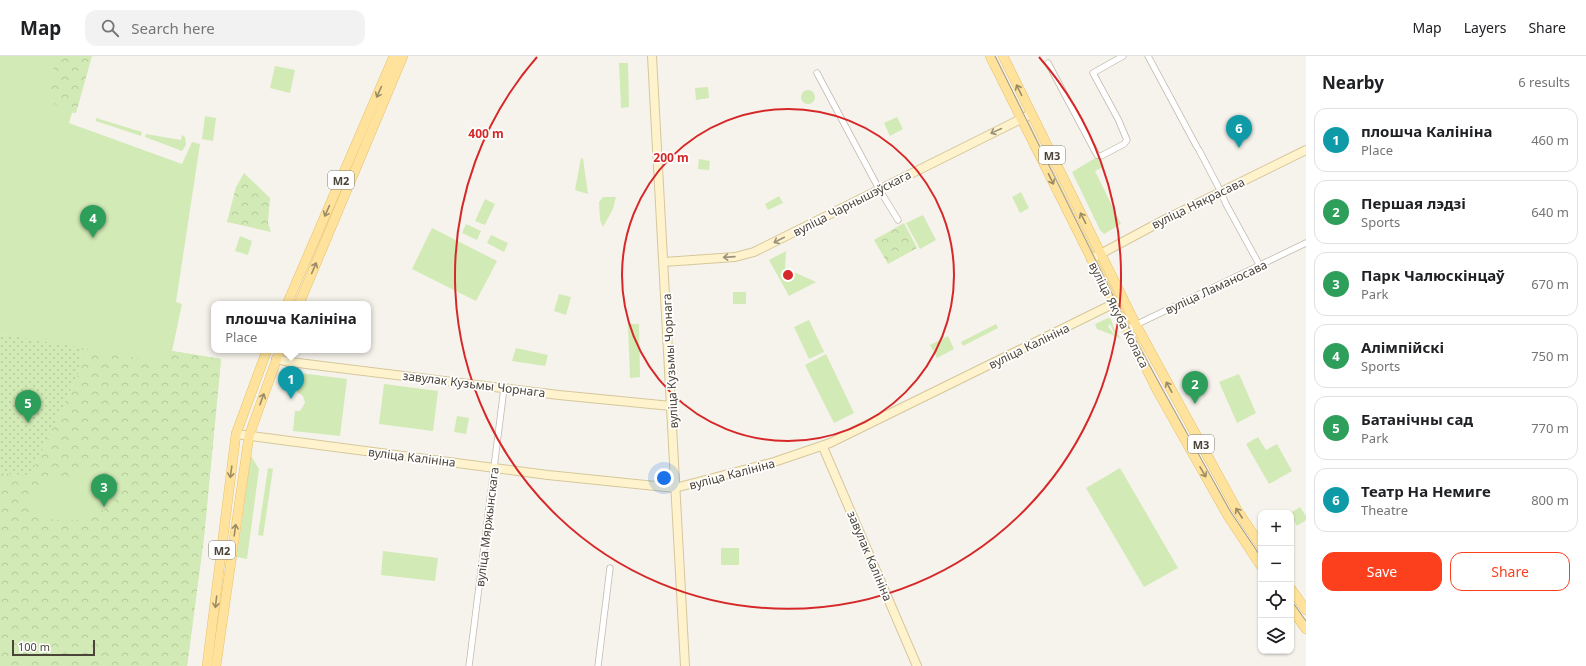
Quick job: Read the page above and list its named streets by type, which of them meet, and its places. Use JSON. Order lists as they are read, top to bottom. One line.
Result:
{"streets":{"main road":["М3","М2","вуліца Чарнышэўскага","вуліца Някрасава","вуліца Якуба Коласа","вуліца Калініна","вуліца Кузьмы Чорнага","завулак Кузьмы Чорнага","завулак Калініна"],"street":["вуліца Ламаносава","вуліца Мяржынскага"]},"crossings":[["М2","вуліца Калініна"],["М2","завулак Кузьмы Чорнага"],["вуліца Чарнышэўскага","вуліца Якуба Коласа"],["вуліца Чарнышэўскага","вуліца Кузьмы Чорнага"],["вуліца Някрасава","вуліца Якуба Коласа"],["вуліца Ламаносава","вуліца Якуба Коласа"],["вуліца Якуба Коласа","вуліца Калініна"],["вуліца Калініна","вуліца Кузьмы Чорнага"],["вуліца Калініна","вуліца Мяржынскага"],["вуліца Калініна","завулак Калініна"],["вуліца Кузьмы Чорнага","завулак Кузьмы Чорнага"],["завулак Кузьмы Чорнага","вуліца Мяржынскага"]],"one_way":["вуліца Чарнышэўскага"],"scale_bar":"100 m","page":{"header":"Map","search":"Search here","nav":["Map","Layers","Share"],"heading":["Nearby","6 results"],"list":[{"mark":"1","name":"плошча Калініна","note":"Place","value":"460 m"},{"mark":"2","name":"Першая лэдзі","note":"Sports","value":"640 m"},{"mark":"3","name":"Парк Чалюскінцаў","note":"Park","value":"670 m"},{"mark":"4","name":"Алімпійскі","note":"Sports","value":"750 m"},{"mark":"5","name":"Батанічны сад","note":"Park","value":"770 m"},{"mark":"6","name":"Театр На Немиге","note":"Theatre","value":"800 m"}],"pins":["6","4","1","2","5","3"],"popup":["плошча Калініна","Place"],"map_buttons":["+","−"],"buttons":["Save","Share"],"scale":"100 m"},"rings":["400 m","200 m"]}
